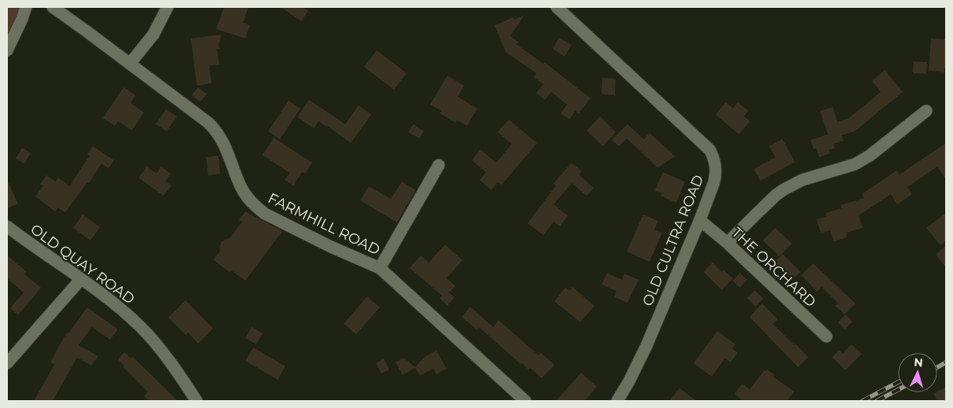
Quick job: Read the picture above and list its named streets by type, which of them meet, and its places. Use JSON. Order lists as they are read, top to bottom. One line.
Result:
{"streets":{"street":["FARMHILL ROAD","OLD CULTRA ROAD","OLD QUAY ROAD","THE ORCHARD"]},"crossings":[["OLD CULTRA ROAD","THE ORCHARD"]],"north":"top"}
